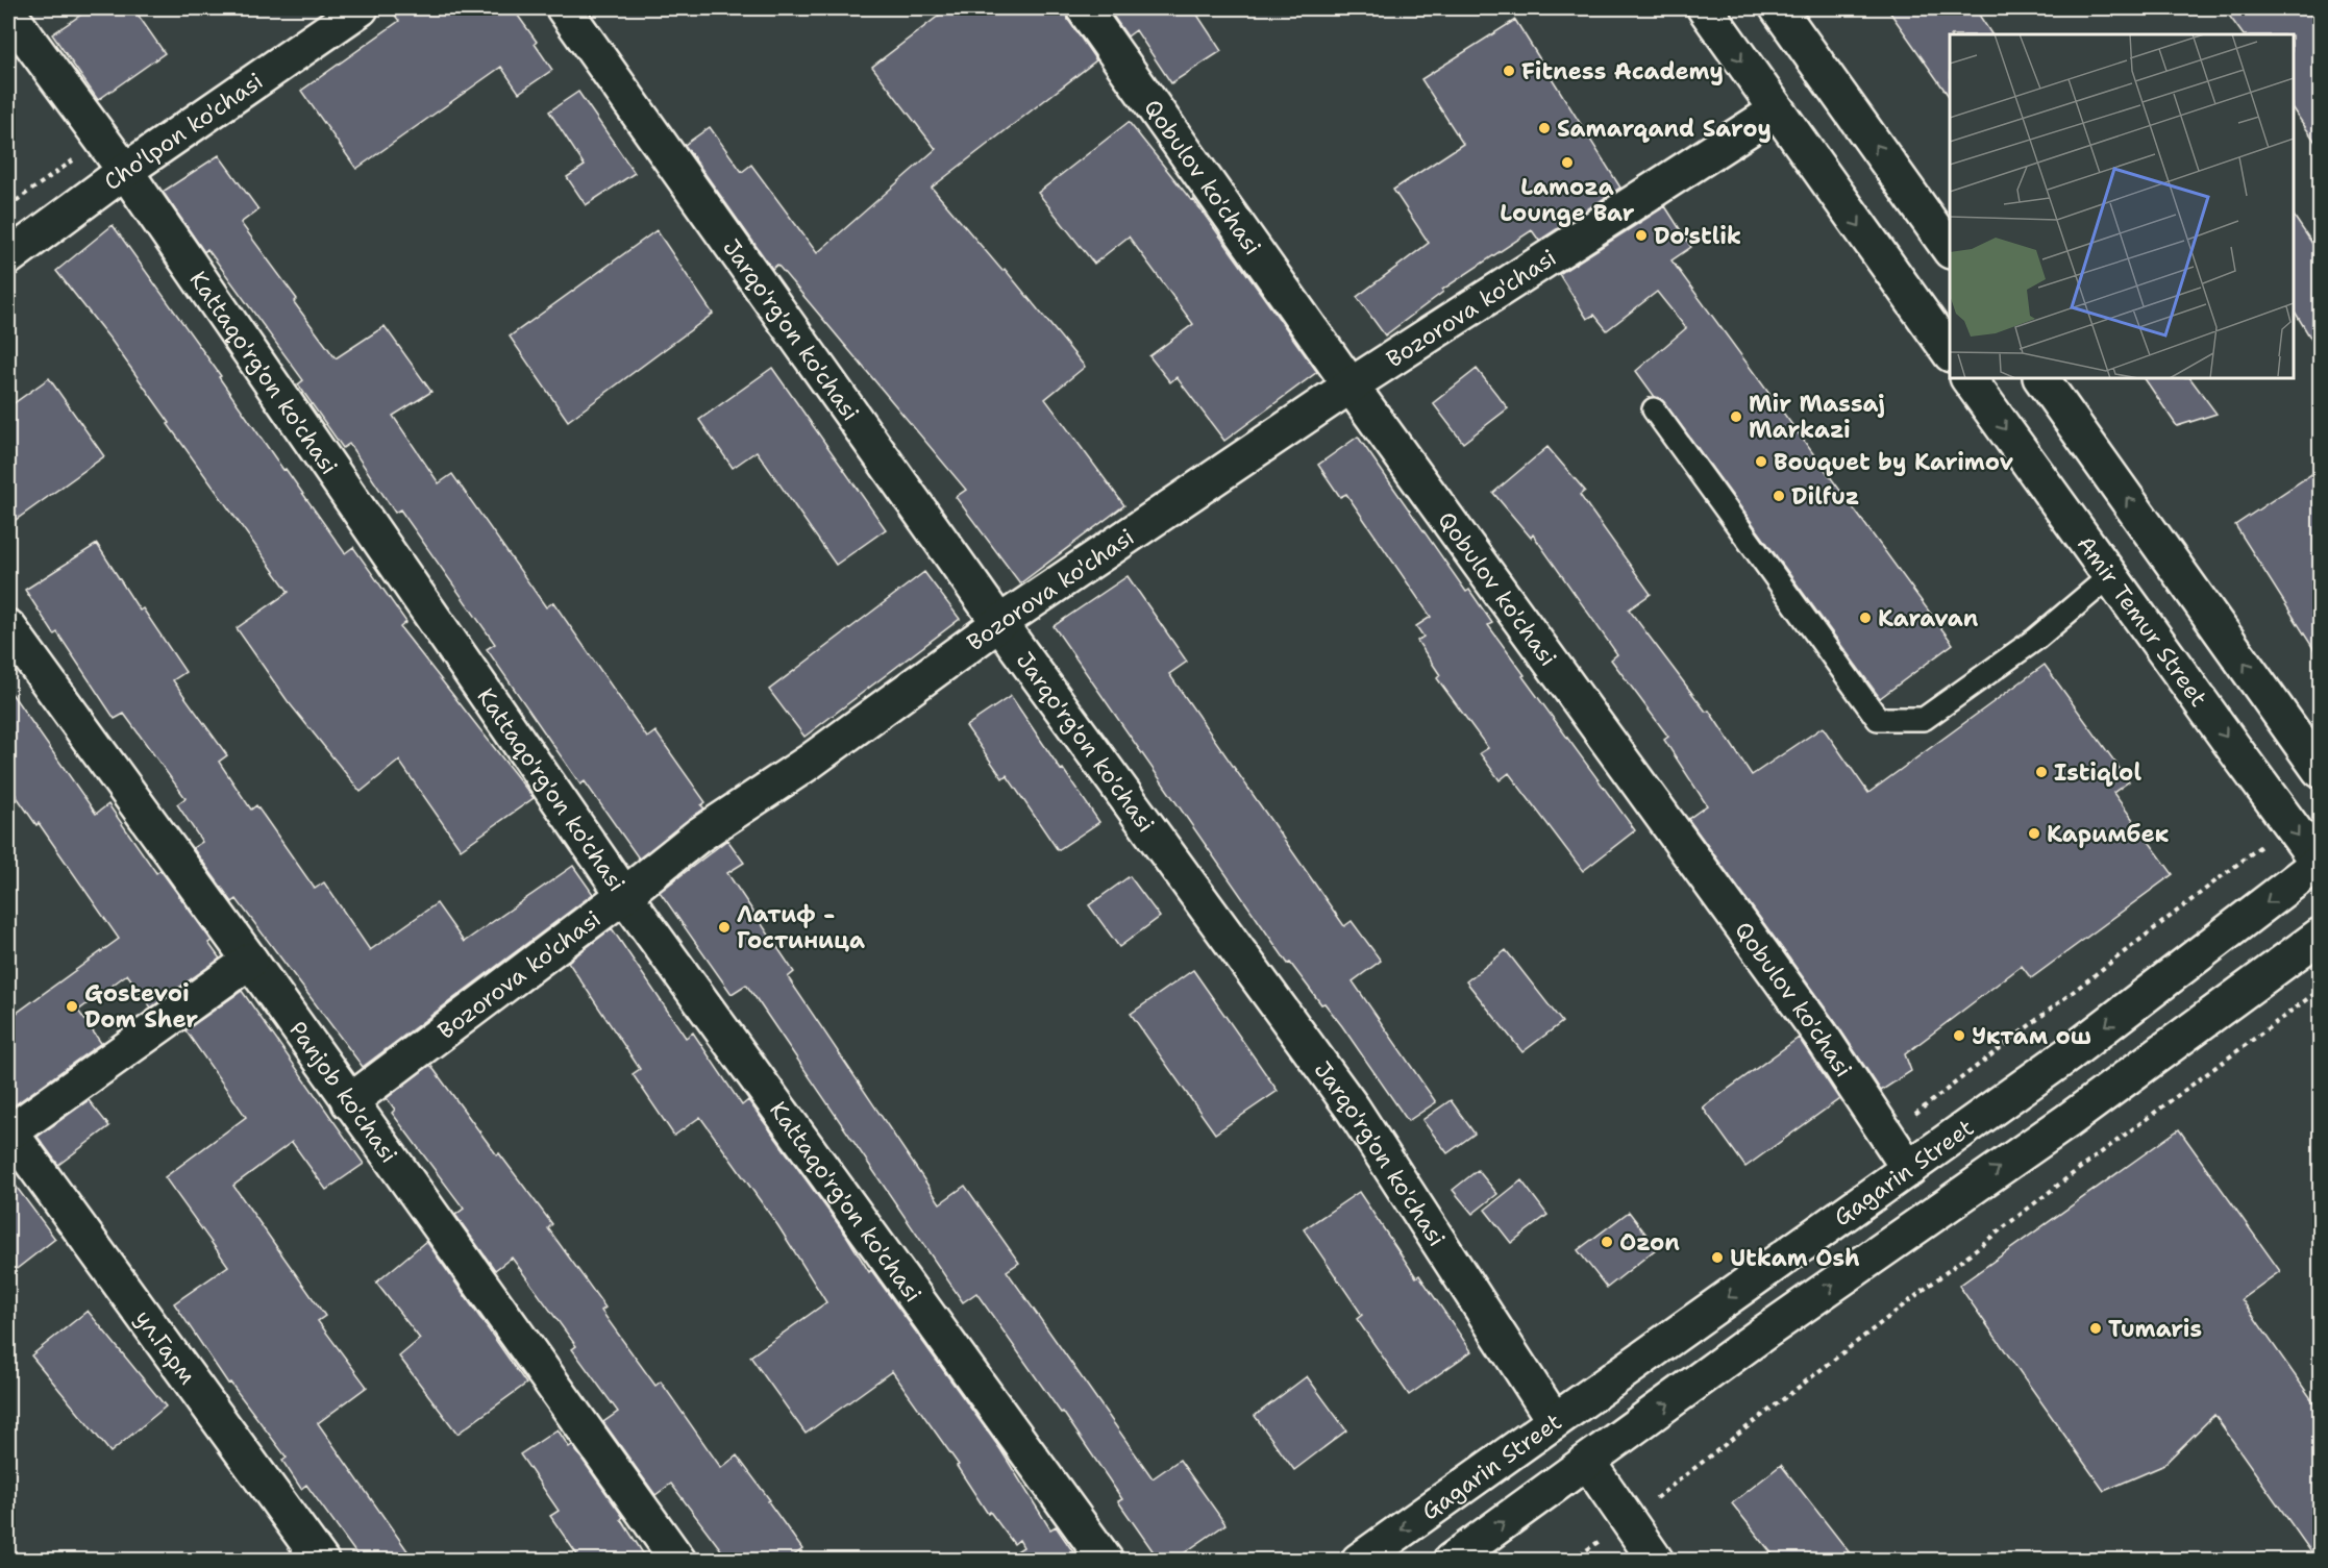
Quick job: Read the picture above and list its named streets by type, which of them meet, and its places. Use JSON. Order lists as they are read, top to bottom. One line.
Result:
{"streets":{"street":["Cho'lpon ko'chasi","Qobulov ko'chasi","Bozorova ko'chasi","Jarqo'rg'on ko'chasi","Kattaqo'rg'on ko'chasi","Amir Temur Street","Panjob ko'chasi","Gagarin Street","ул.Гарм"]},"crossings":[["Cho'lpon ko'chasi","Kattaqo'rg'on ko'chasi"],["Qobulov ko'chasi","Bozorova ko'chasi"],["Qobulov ko'chasi","Gagarin Street"],["Bozorova ko'chasi","Jarqo'rg'on ko'chasi"],["Bozorova ko'chasi","Kattaqo'rg'on ko'chasi"],["Bozorova ko'chasi","Panjob ko'chasi"],["Jarqo'rg'on ko'chasi","Gagarin Street"],["Amir Temur Street","Gagarin Street"]],"places":["Fitness Academy","Samarqand Saroy","Lamoza Lounge Bar","Do'stlik","Mir Massaj Markazi","Bouquet by Karimov","Dilfuz","Karavan","Istiqlol","Каримбек","Латиф - Гостиница","Gostevoi Dom Sher","Уктам ош","Ozon","Utkam Osh","Tumaris"]}
